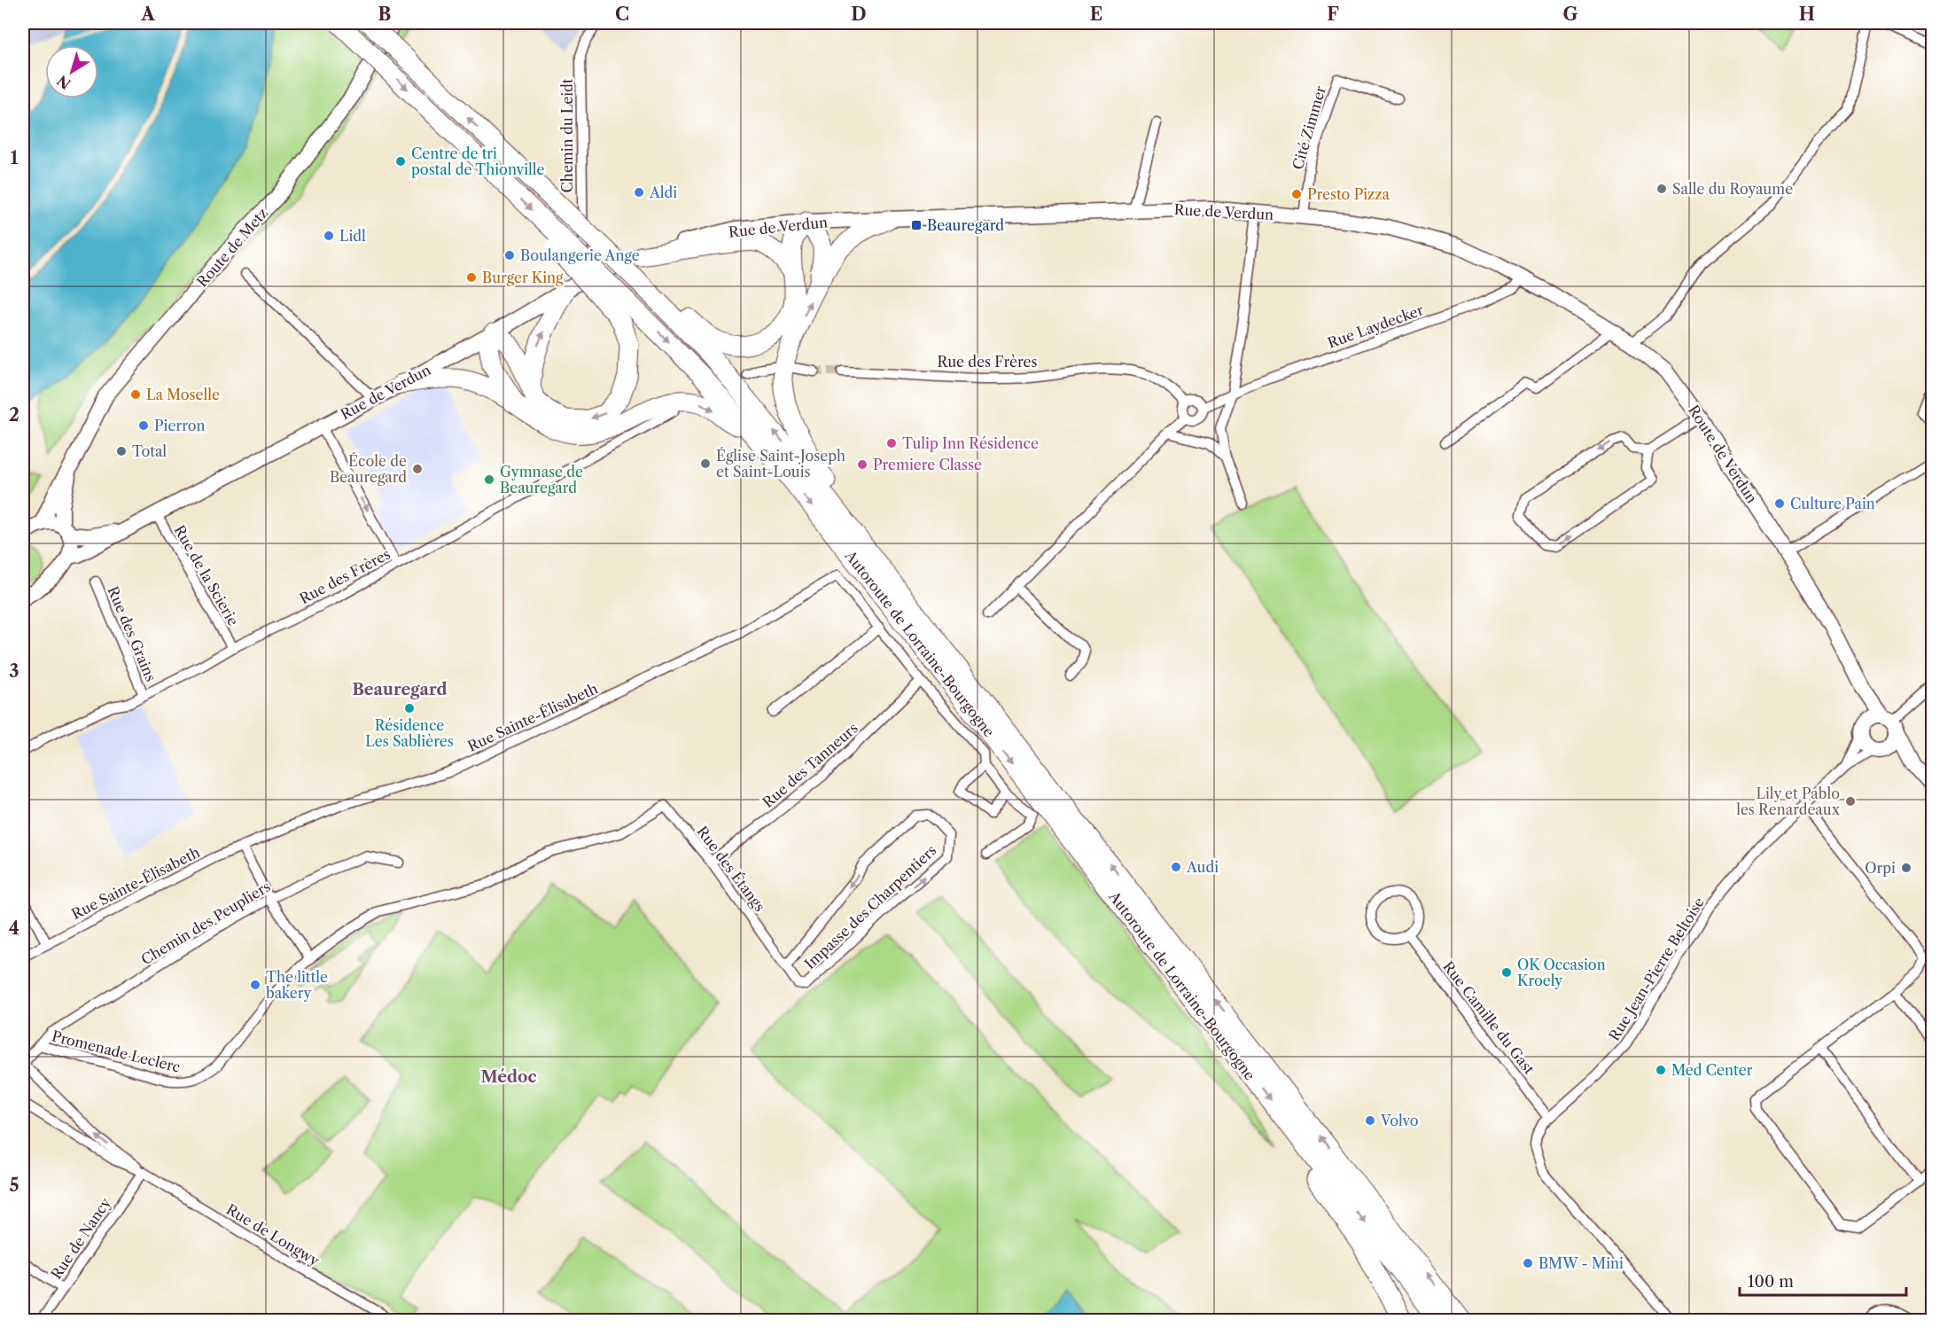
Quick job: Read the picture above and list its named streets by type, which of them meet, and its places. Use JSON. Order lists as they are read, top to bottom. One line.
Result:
{"streets":{"highway":["Autoroute de Lorraine-Bourgogne"],"main road":["Rue de Verdun","Route de Metz","Route de Verdun"],"street":["Cité Zimmer","Chemin du Leidt","Rue Laydecker","Rue des Frères","Rue de la Scierie","Rue des Grains","Rue Sainte-Élisabeth","Rue des Tanneurs","Rue des Étangs","Impasse des Charpentiers","Chemin des Peupliers","Rue Jean-Pierre Beltoise","Rue Camille du Gast","Promenade Leclerc","Rue de Longwy","Rue de Nancy"]},"crossings":[["Cité Zimmer","Rue de Verdun"],["Chemin du Leidt","Rue de Verdun"],["Rue de Verdun","Route de Metz"],["Rue de Verdun","Rue Laydecker"],["Rue de Verdun","Route de Verdun"],["Rue de Verdun","Rue de la Scierie"],["Rue Laydecker","Rue des Frères"],["Rue Laydecker","Route de Verdun"],["Rue des Frères","Rue de la Scierie"],["Rue des Frères","Rue des Grains"],["Rue des Tanneurs","Rue des Étangs"],["Rue des Étangs","Impasse des Charpentiers"],["Rue des Étangs","Promenade Leclerc"],["Chemin des Peupliers","Promenade Leclerc"],["Rue Jean-Pierre Beltoise","Rue Camille du Gast"],["Promenade Leclerc","Rue de Longwy"],["Rue de Longwy","Rue de Nancy"]],"districts":["Beauregard","Médoc"],"places":{"other":["Centre de tri postal de Thionville","Salle du Royaume","Aldi","Presto Pizza","Lidl","Boulangerie Ange","Burger King","La Moselle","Pierron","Tulip Inn Résidence","Total","Église Saint-Joseph et Saint-Louis","Premiere Classe","École de Beauregard","Gymnase de Beauregard","Culture Pain","Résidence Les Sablières","Lily et Pablo les Renardeaux","Audi","Orpi","OK Occasion Kroely","The little bakery","Med Center","Volvo","BMW - Mini"],"transit":["Beauregard"]},"scale_bar":"100 m","north":"bottom left","grid":{"columns":["A","B","C","D","E","F","G","H"],"rows":["1","2","3","4","5"]}}
